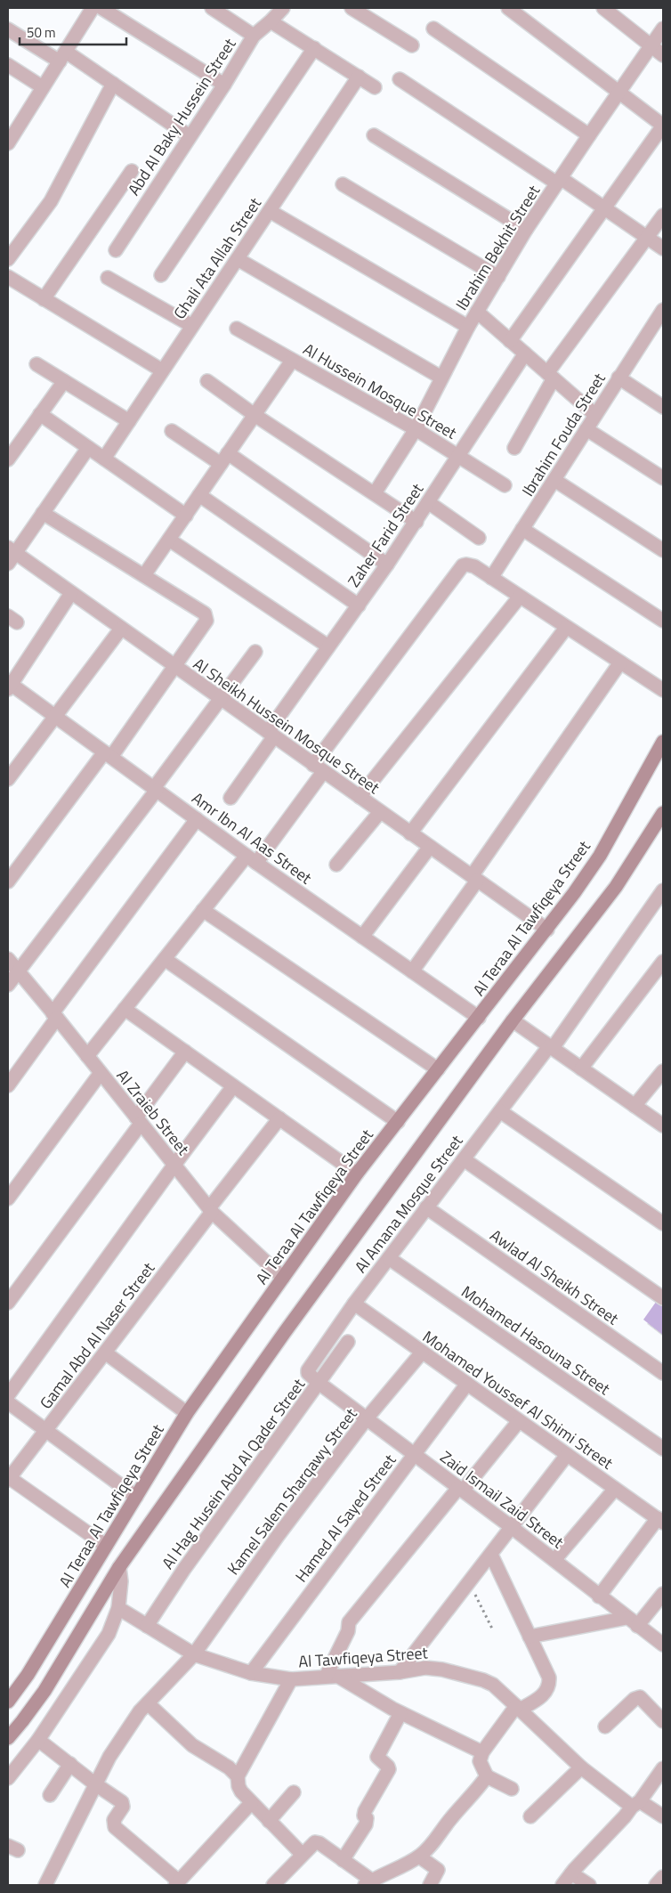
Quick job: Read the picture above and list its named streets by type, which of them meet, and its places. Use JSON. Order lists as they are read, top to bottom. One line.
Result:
{"streets":{"main road":["Al Teraa Al Tawfiqeya Street"],"street":["Abd Al Baky Hussein Street","Ibrahim Bekhit Street","Ghali Ata Allah Street","Al Hussein Mosque Street","Ibrahim Fouda Street","Zaher Farid Street","Al Sheikh Hussein Mosque Street","Amr Ibn Al Aas Street","Al Zraieb Street","Al Amana Mosque Street","Awlad Al Sheikh Street","Gamal Abd Al Naser Street","Mohamed Hasouna Street","Mohamed Youssef Al Shimi Street","Al Hag Husein Abd Al Qader Street","Kamel Salem Sharqawy Street","Zaid Ismail Zaid Street","Hamed Al Sayed Street","Al Tawfiqeya Street"]},"crossings":[["Ibrahim Bekhit Street","Al Hussein Mosque Street"],["Al Hussein Mosque Street","Zaher Farid Street"],["Zaher Farid Street","Al Sheikh Hussein Mosque Street"],["Al Sheikh Hussein Mosque Street","Al Teraa Al Tawfiqeya Street"],["Amr Ibn Al Aas Street","Al Teraa Al Tawfiqeya Street"],["Al Teraa Al Tawfiqeya Street","Al Zraieb Street"],["Al Zraieb Street","Gamal Abd Al Naser Street"],["Al Amana Mosque Street","Awlad Al Sheikh Street"],["Al Amana Mosque Street","Mohamed Hasouna Street"],["Al Amana Mosque Street","Mohamed Youssef Al Shimi Street"],["Al Amana Mosque Street","Al Hag Husein Abd Al Qader Street"],["Al Amana Mosque Street","Zaid Ismail Zaid Street"],["Mohamed Youssef Al Shimi Street","Kamel Salem Sharqawy Street"],["Mohamed Youssef Al Shimi Street","Hamed Al Sayed Street"],["Al Hag Husein Abd Al Qader Street","Zaid Ismail Zaid Street"],["Al Hag Husein Abd Al Qader Street","Al Tawfiqeya Street"],["Kamel Salem Sharqawy Street","Zaid Ismail Zaid Street"],["Kamel Salem Sharqawy Street","Al Tawfiqeya Street"],["Zaid Ismail Zaid Street","Hamed Al Sayed Street"],["Hamed Al Sayed Street","Al Tawfiqeya Street"]],"scale_bar":"50 m"}
